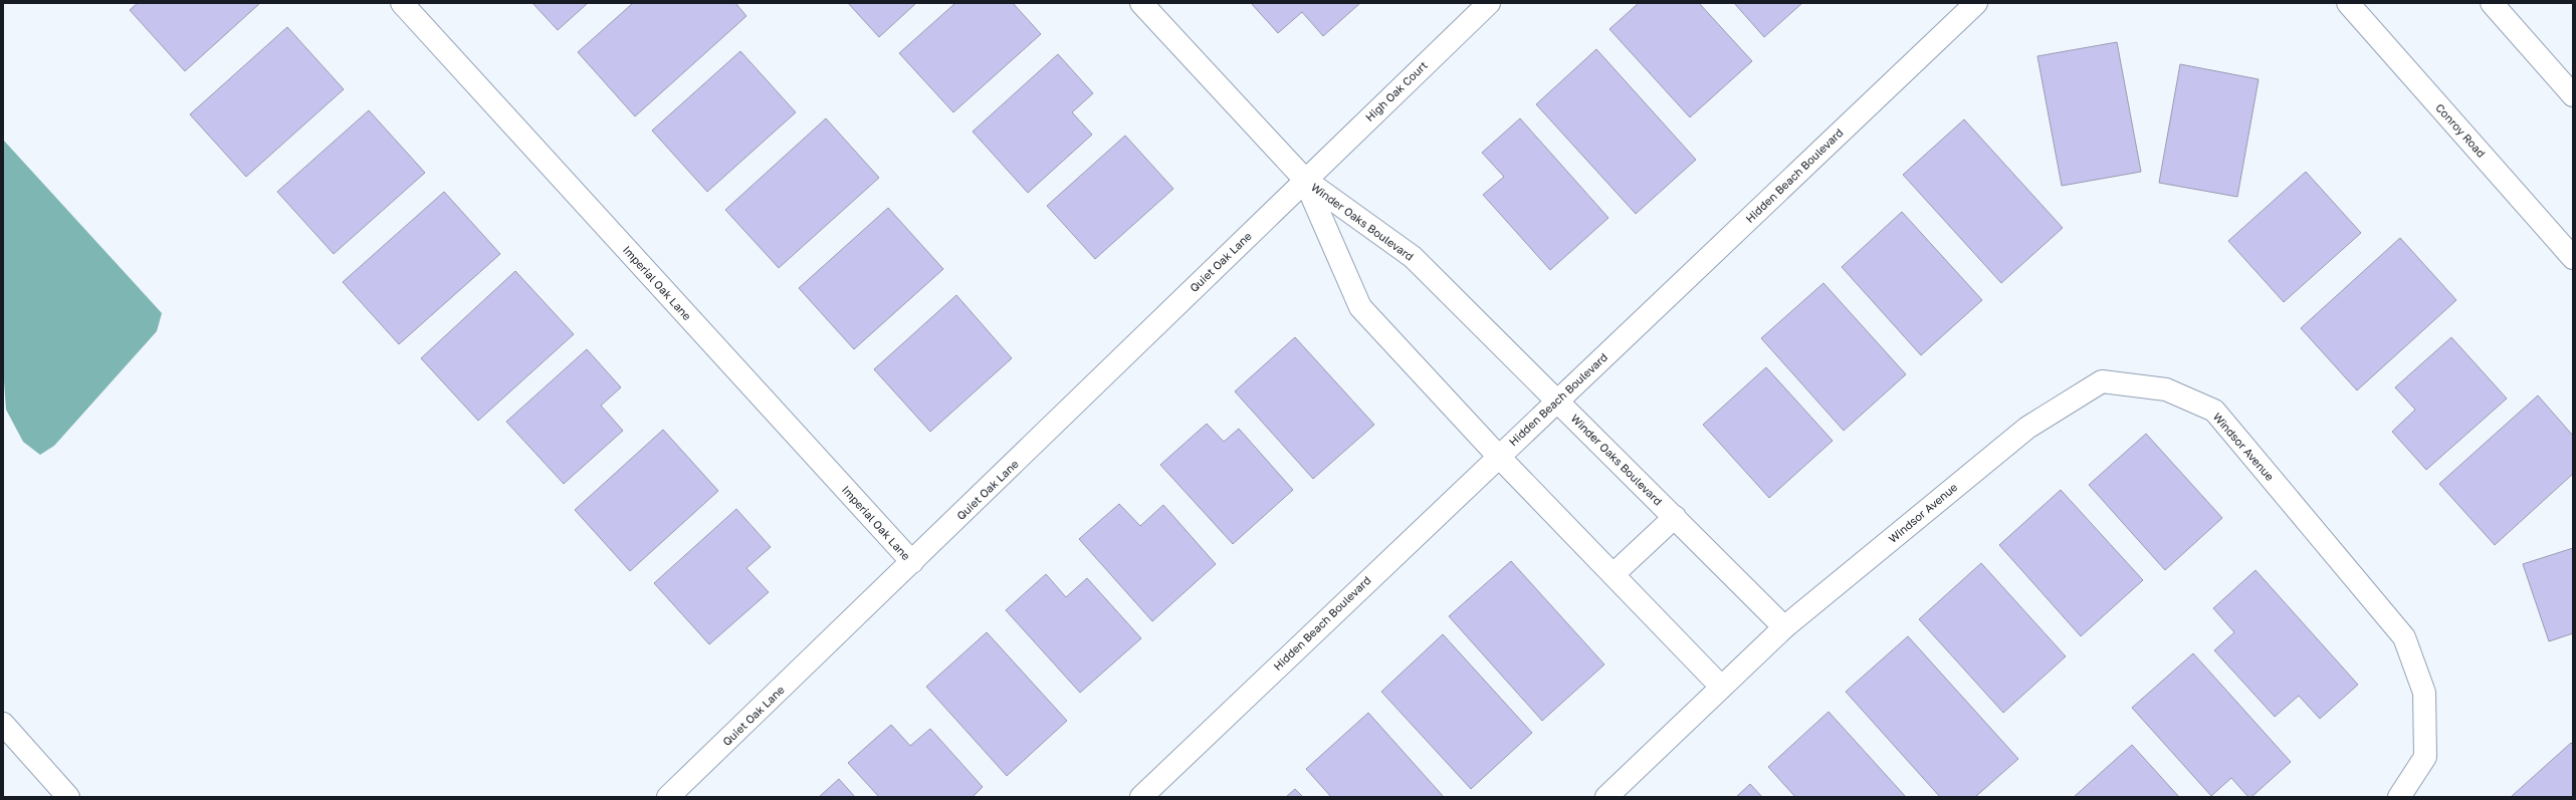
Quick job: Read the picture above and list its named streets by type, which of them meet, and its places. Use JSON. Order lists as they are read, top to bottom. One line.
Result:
{"streets":{"street":["High Oak Court","Conroy Road","Hidden Beach Boulevard","Winder Oaks Boulevard","Quiet Oak Lane","Imperial Oak Lane","Windsor Avenue"]},"crossings":[["High Oak Court","Winder Oaks Boulevard"],["High Oak Court","Quiet Oak Lane"],["Hidden Beach Boulevard","Winder Oaks Boulevard"],["Winder Oaks Boulevard","Quiet Oak Lane"],["Winder Oaks Boulevard","Windsor Avenue"],["Quiet Oak Lane","Imperial Oak Lane"]]}
